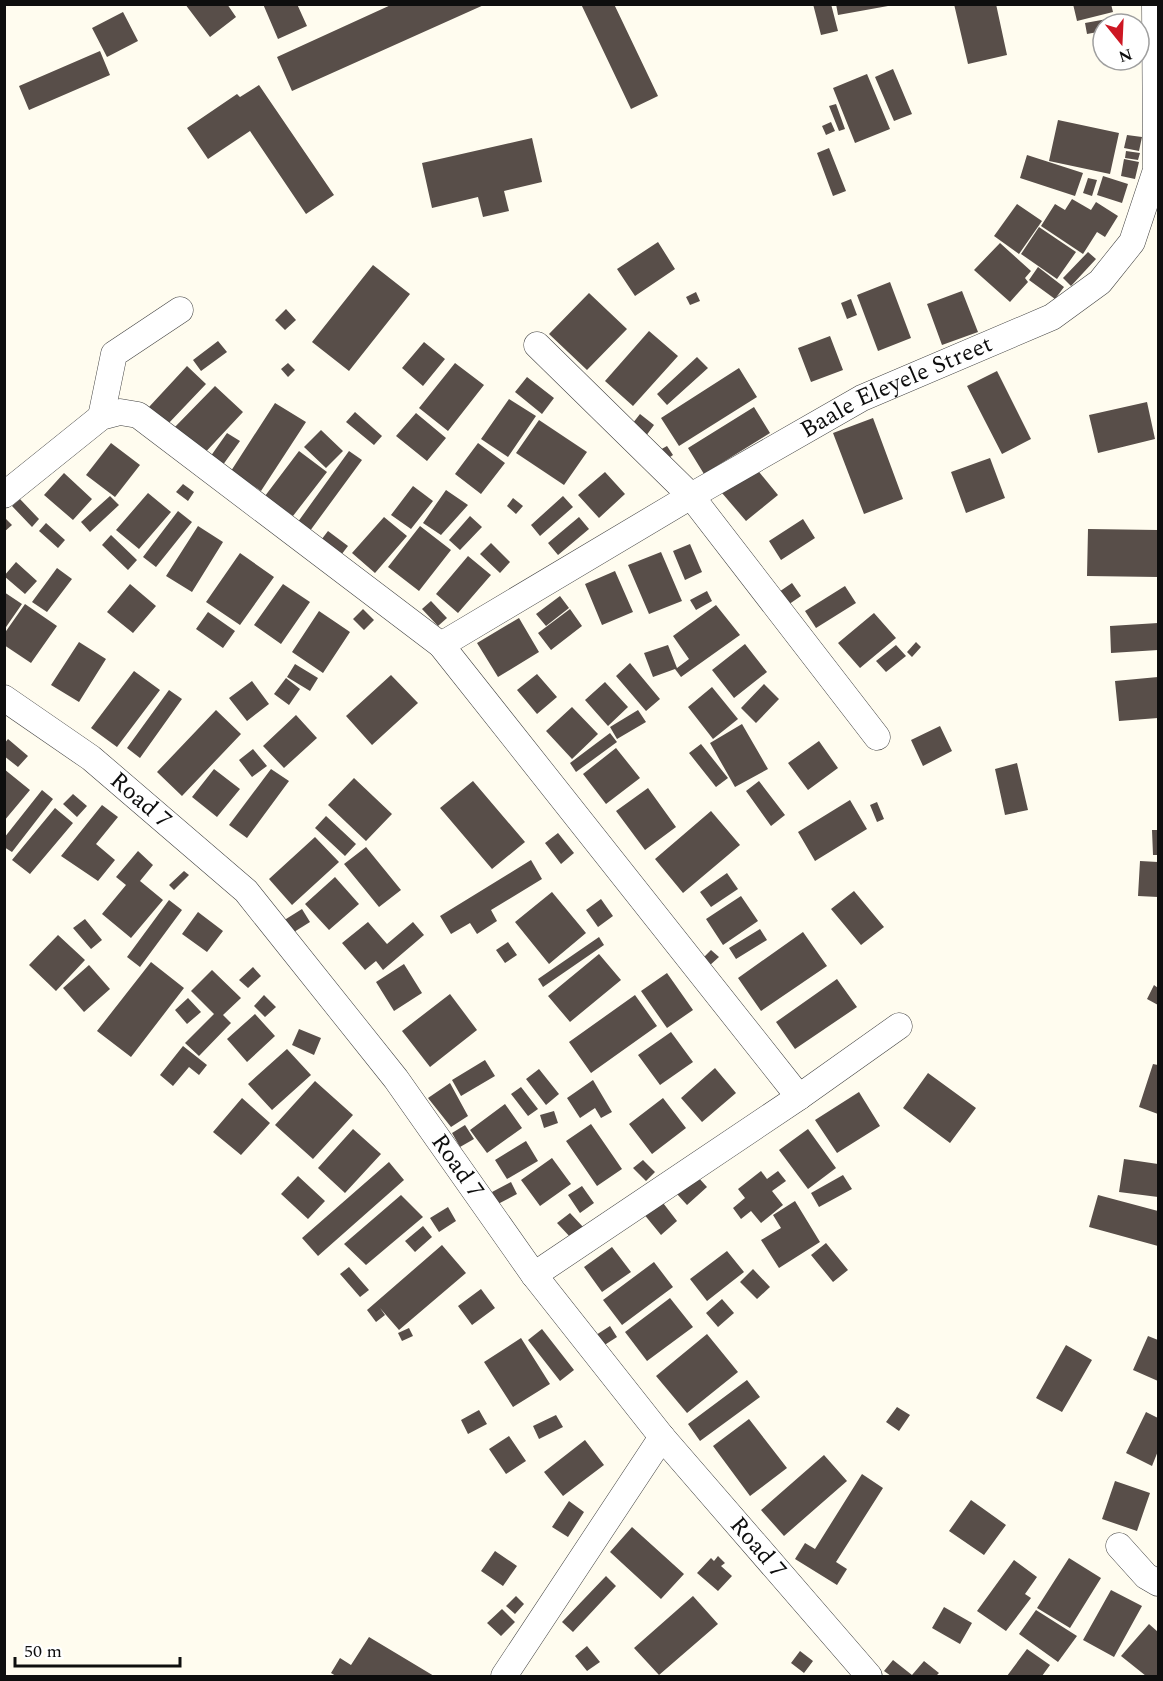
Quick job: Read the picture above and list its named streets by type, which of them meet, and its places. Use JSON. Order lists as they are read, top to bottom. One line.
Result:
{"streets":{"street":["Baale Eleyele Street","Road 7"]},"scale_bar":"50 m","north":"bottom"}
